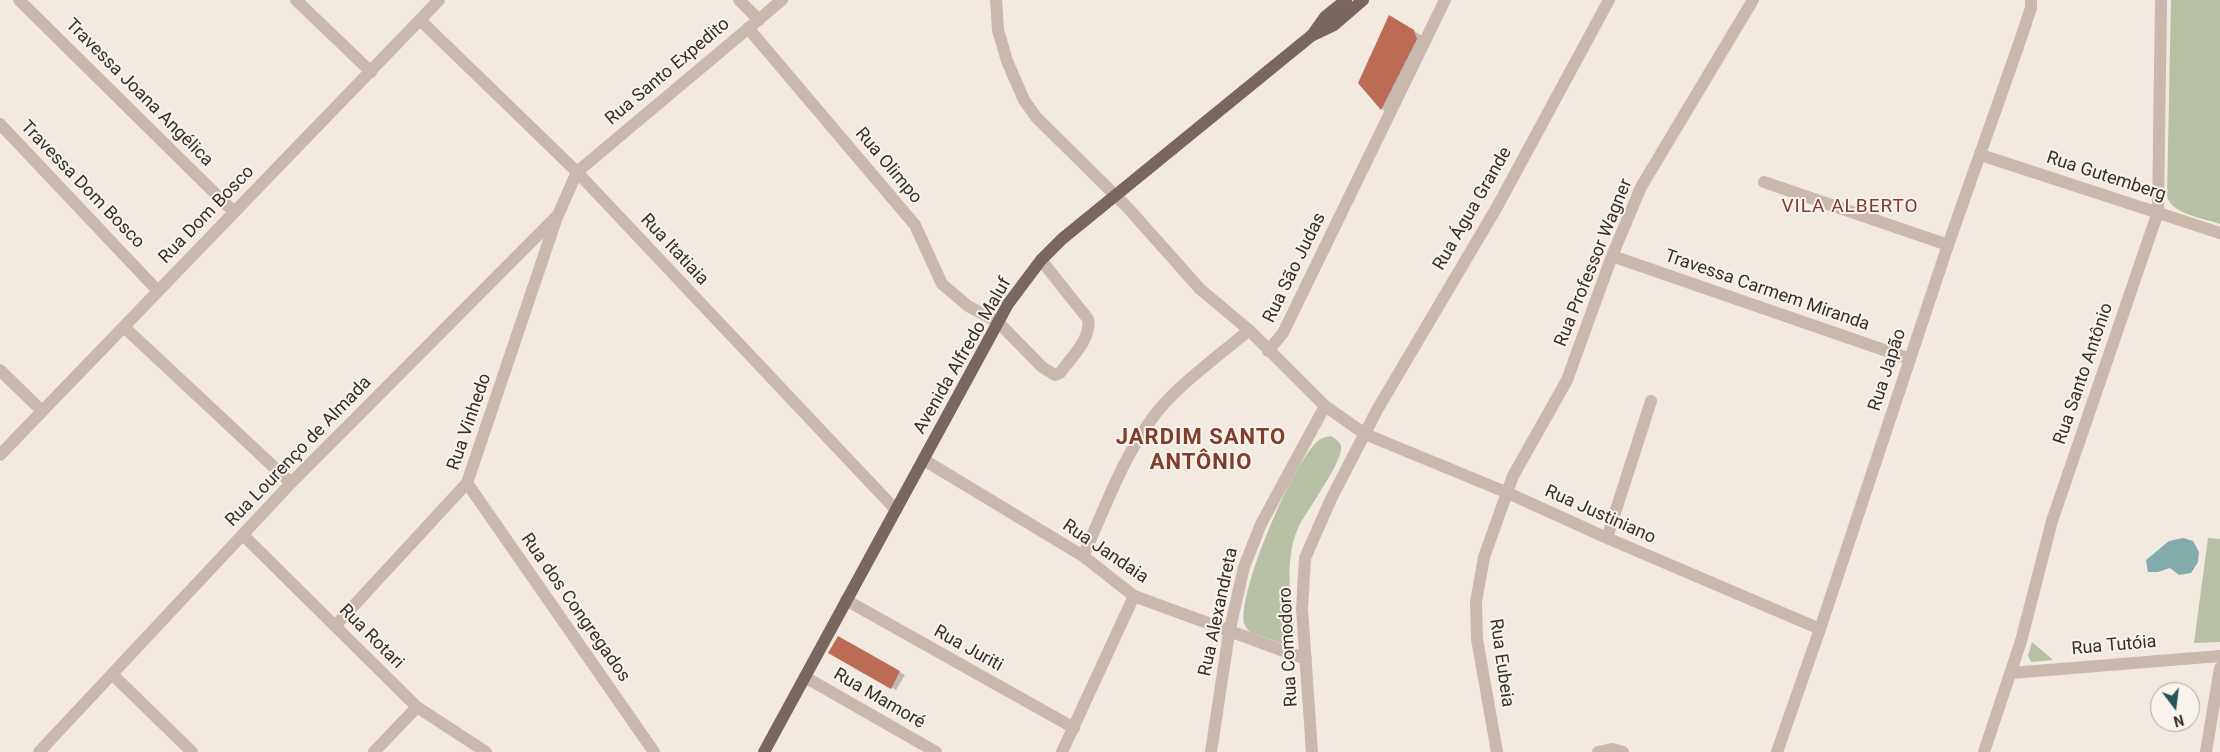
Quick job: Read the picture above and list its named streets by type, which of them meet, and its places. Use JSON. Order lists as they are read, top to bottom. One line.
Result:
{"streets":{"main road":["Avenida Alfredo Maluf"],"street":["Rua Santo Expedito","Travessa Joana Angélica","Rua Olimpo","Rua Gutemberg","Travessa Dom Bosco","Rua Água Grande","Rua Dom Bosco","Rua Itatiaia","Rua Professor Wagner","Rua São Judas","Travessa Carmem Miranda","Rua Japão","Rua Santo Antônio","Rua Vinhedo","Rua Lourenço de Almada","Rua Justiniano","Rua Jandaia","Rua dos Congregados","Rua Alexandreta","Rua Rotari","Rua Tutóia","Rua Comodoro","Rua Juriti","Rua Eubeia","Rua Mamoré"]},"crossings":[["Rua Santo Expedito","Rua Olimpo"],["Rua Santo Expedito","Rua Itatiaia"],["Rua Santo Expedito","Rua Lourenço de Almada"],["Travessa Joana Angélica","Rua Dom Bosco"],["Rua Olimpo","Avenida Alfredo Maluf"],["Rua Gutemberg","Rua Japão"],["Rua Gutemberg","Rua Santo Antônio"],["Travessa Dom Bosco","Rua Dom Bosco"],["Rua Água Grande","Rua Justiniano"],["Rua Água Grande","Rua Comodoro"],["Rua Dom Bosco","Rua Itatiaia"],["Rua Itatiaia","Avenida Alfredo Maluf"],["Rua Itatiaia","Rua Lourenço de Almada"],["Rua Professor Wagner","Travessa Carmem Miranda"],["Rua Professor Wagner","Rua Justiniano"],["Rua Professor Wagner","Rua Eubeia"],["Rua São Judas","Avenida Alfredo Maluf"],["Rua São Judas","Rua Justiniano"],["Travessa Carmem Miranda","Rua Japão"],["Avenida Alfredo Maluf","Rua Jandaia"],["Avenida Alfredo Maluf","Rua Juriti"],["Avenida Alfredo Maluf","Rua Mamoré"],["Rua Japão","Rua Justiniano"],["Rua Santo Antônio","Rua Tutóia"],["Rua Vinhedo","Rua Lourenço de Almada"],["Rua Vinhedo","Rua dos Congregados"],["Rua Vinhedo","Rua Rotari"],["Rua Lourenço de Almada","Rua Rotari"],["Rua Justiniano","Rua Alexandreta"],["Rua Justiniano","Rua Comodoro"],["Rua Justiniano","Rua Eubeia"],["Rua Jandaia","Rua Alexandreta"],["Rua Jandaia","Rua Comodoro"]],"districts":["VILA ALBERTO","JARDIM SANTO ANTÔNIO"],"north":"bottom"}
